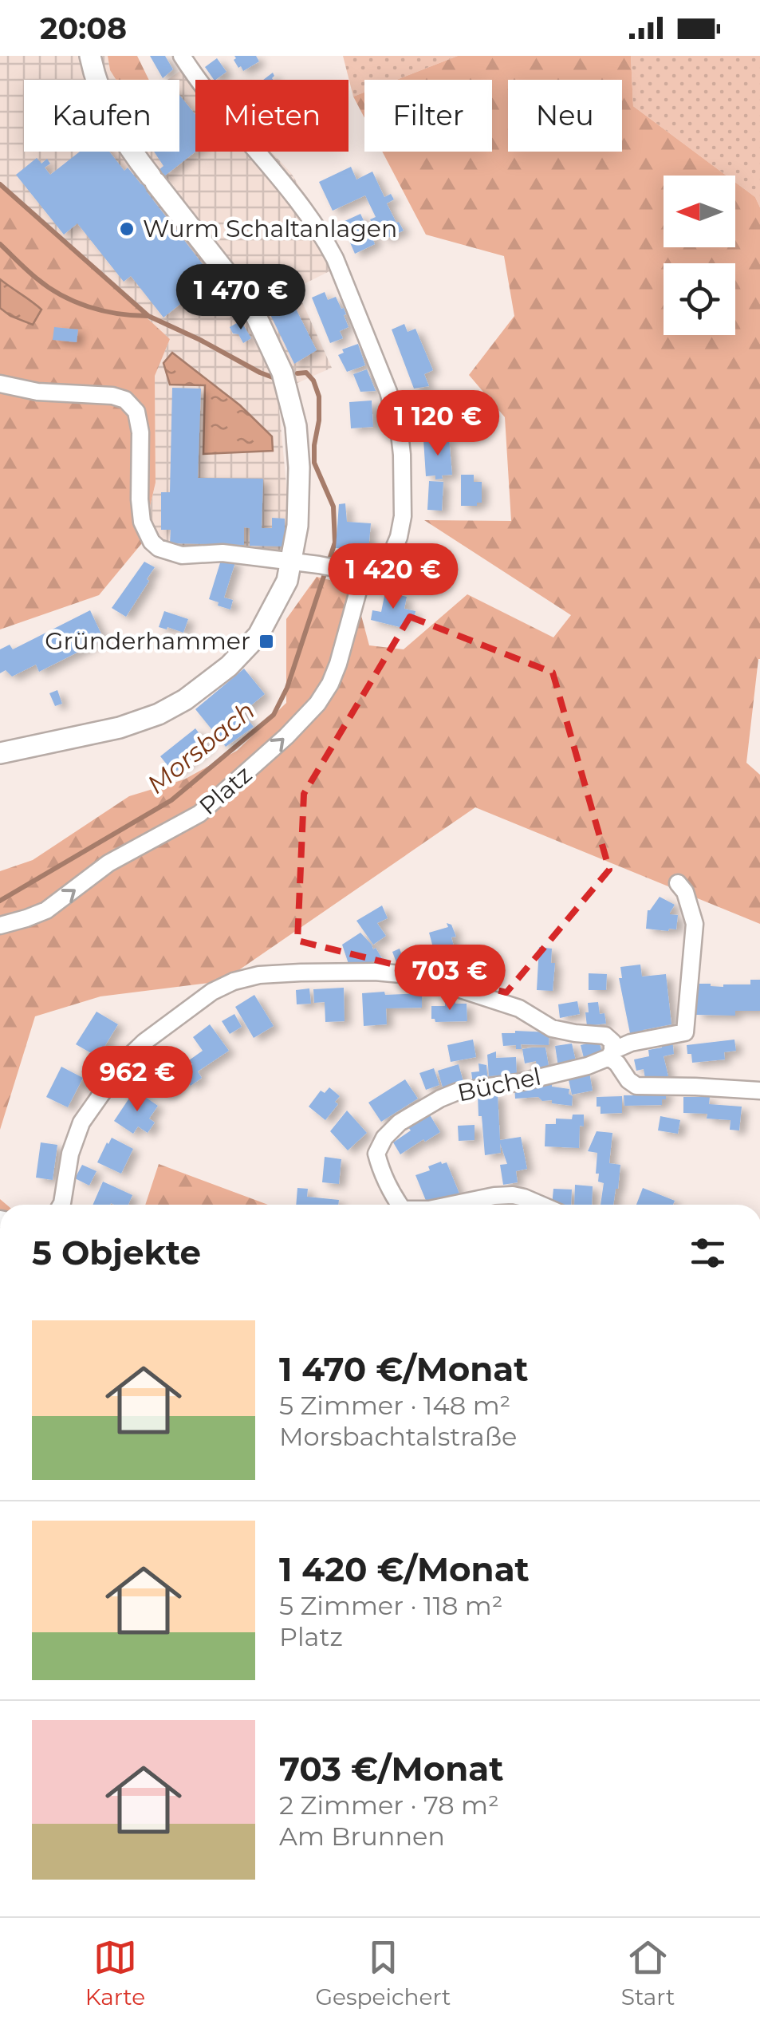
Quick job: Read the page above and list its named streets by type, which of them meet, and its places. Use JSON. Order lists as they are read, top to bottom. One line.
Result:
{"streets":{"street":["Platz","Büchel"]},"one_way":["Platz"],"water":["Morsbach"],"places":{"other":["Wurm Schaltanlagen"],"transit":["Gründerhammer"]},"north":"left","page":{"status":"20:08","chip":["Kaufen","Mieten","Filter","Neu"],"price":["1 470 €","1 120 €","1 420 €","703 €","962 €"],"heading":"5 Objekte","list":[{"name":"1 470 €/Monat","note":"5 Zimmer · 148 m² · Morsbachtalstraße"},{"name":"1 420 €/Monat","note":"5 Zimmer · 118 m² · Platz"},{"name":"703 €/Monat","note":"2 Zimmer · 78 m² · Am Brunnen"}],"tabs":["Karte","Gespeichert","Start"]}}
